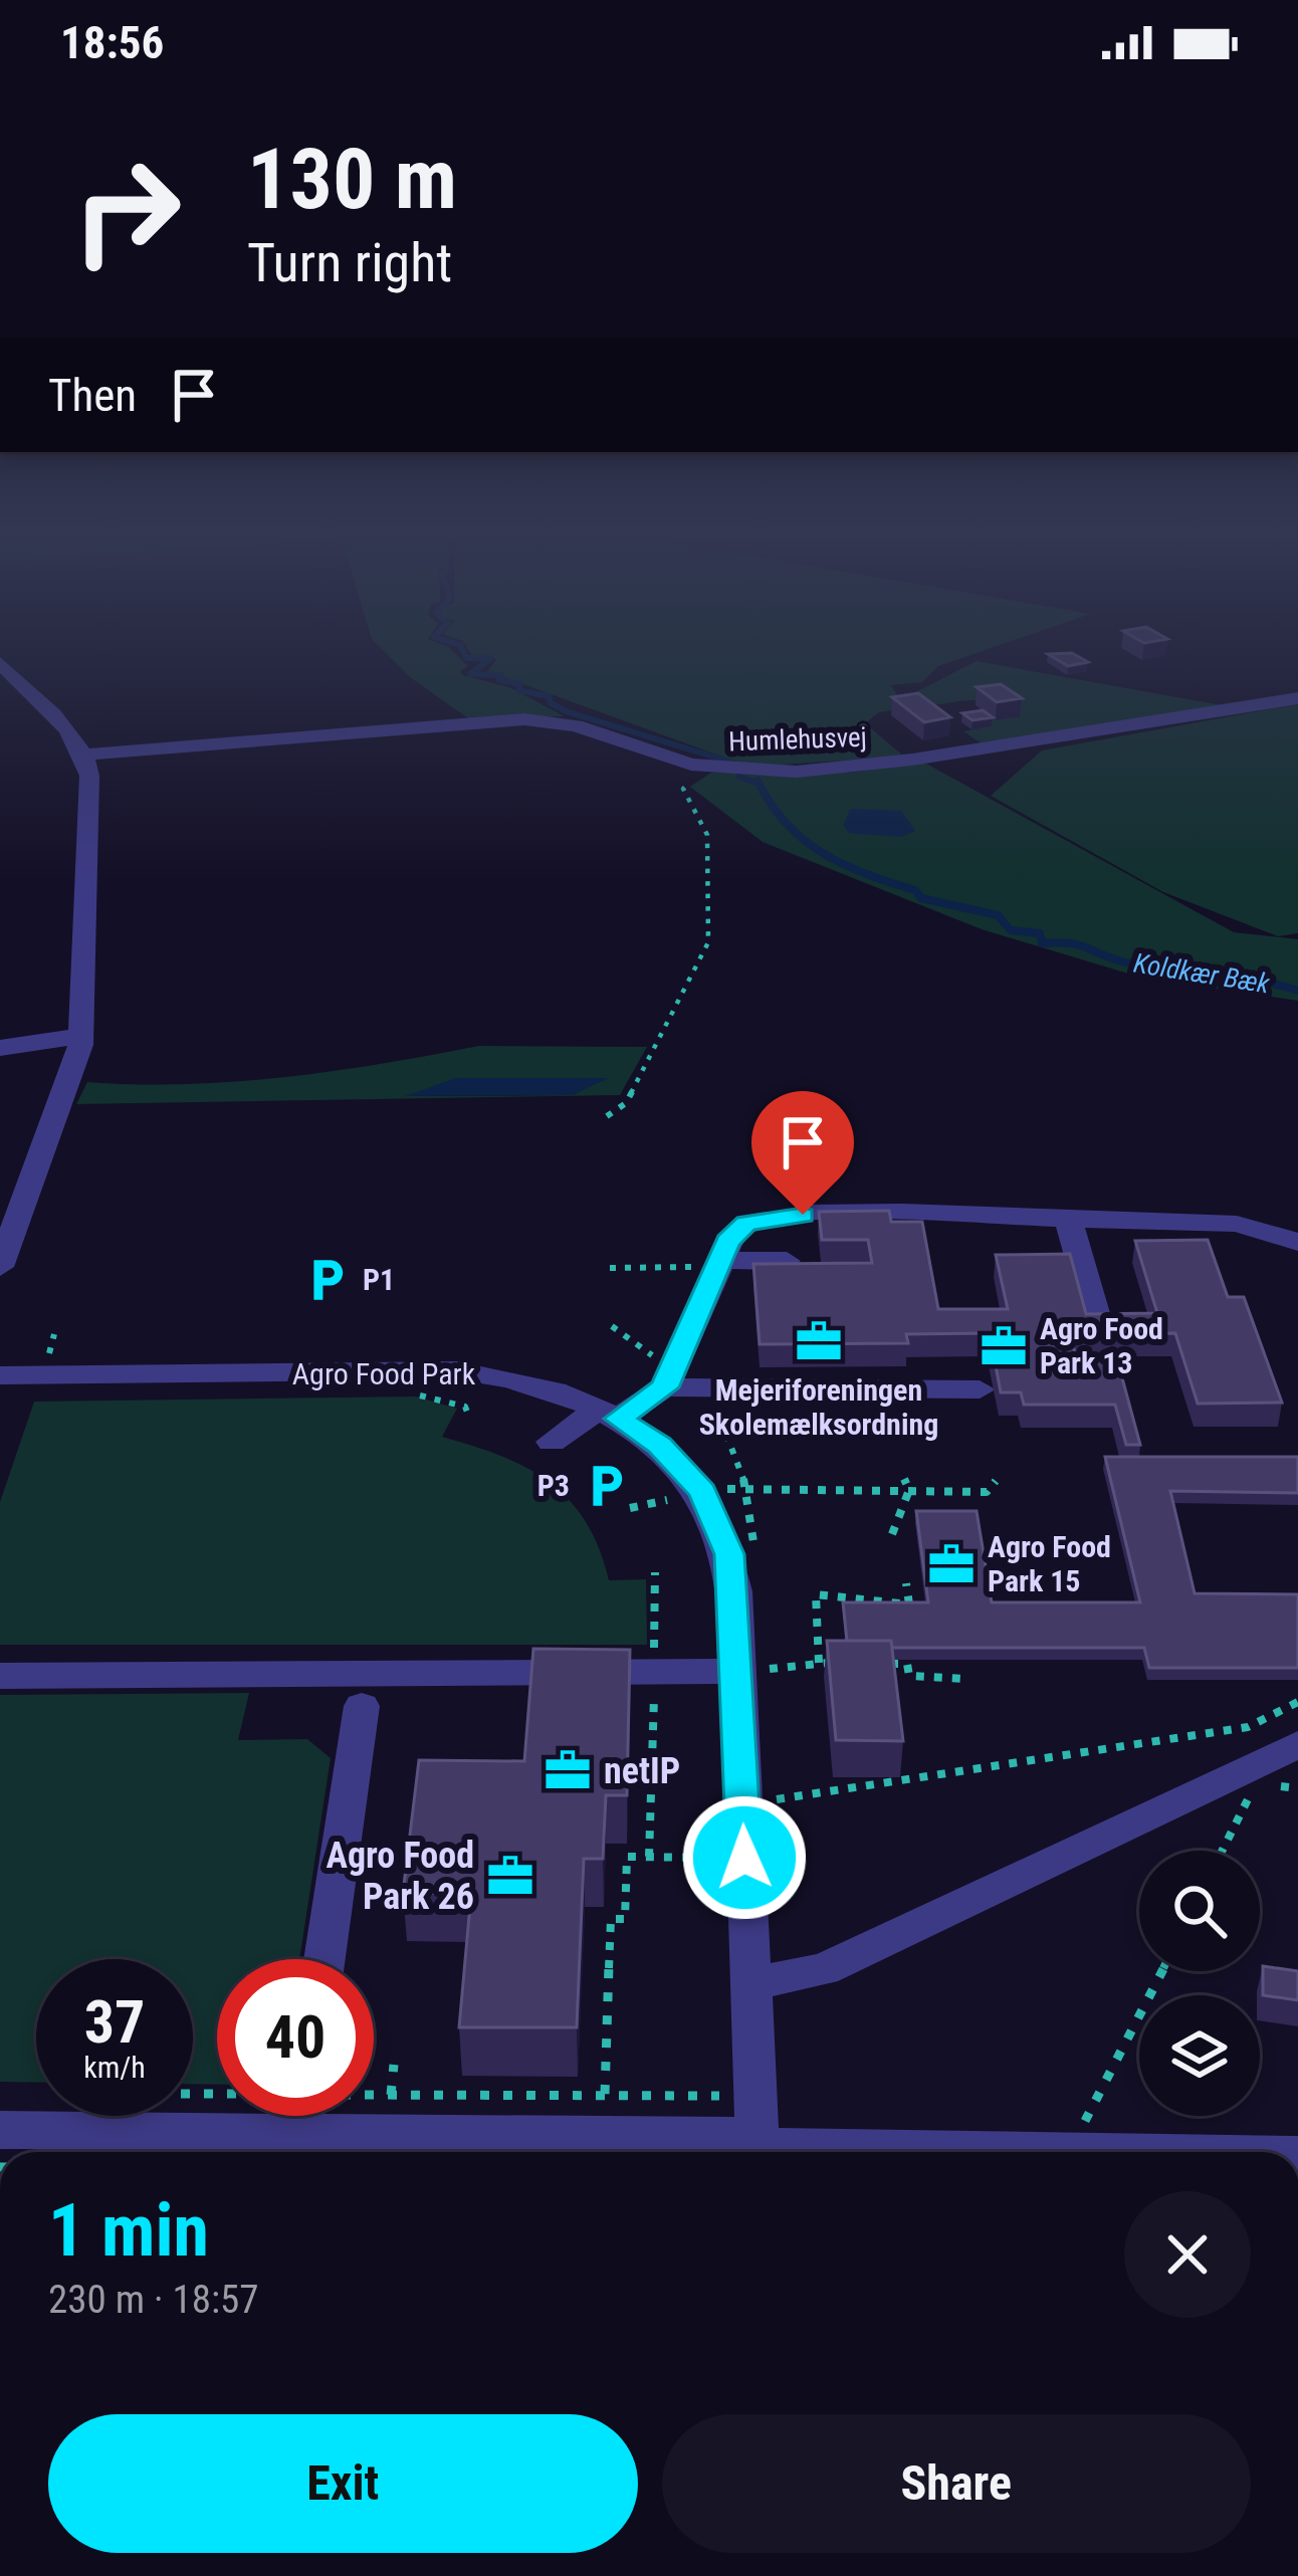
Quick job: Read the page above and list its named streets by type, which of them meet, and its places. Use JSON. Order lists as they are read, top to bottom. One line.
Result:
{"streets":{"street":["Humlehusvej","Agro Food Park"]},"water":["Koldkær Bæk"],"places":{"parking":["P1","P3"],"office":["Mejeriforeningen Skolemælksordning","Agro Food Park 13","Agro Food Park 15","netIP","Agro Food Park 26"]},"page":{"status":"18:56","turn":["130 m","Turn right"],"then":"Then","speed":"37 km/h","limit":"40","heading":["1 min","230 m · 18:57"],"buttons":["Exit","Share"]}}
